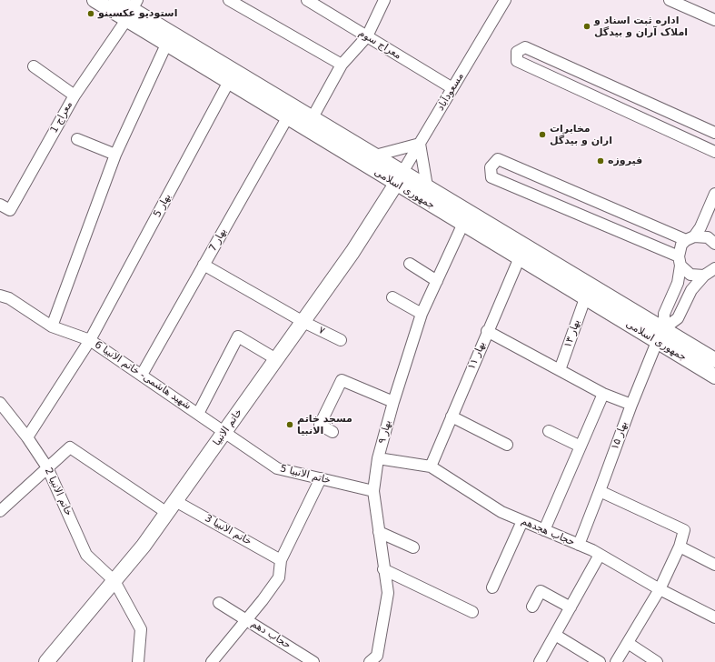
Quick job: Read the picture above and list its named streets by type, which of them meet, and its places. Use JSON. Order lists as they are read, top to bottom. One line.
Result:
{"streets":{"street":["معراج سوم","مسعودآباد","معراج 1","جمهوری اسلامی","بهار 5","بهار 7","۷","بهار ۱۳","بهار ۱۱","شهید هاشمی- خاتم الانبیا 6","خاتم الانبیا","بهار ۹","بهار ۱۵","خاتم الانبیا 5","خاتم الانبیا 2","خاتم الانبیا 3","حجاب هجدهم","حجاب دهم"]},"crossings":[["معراج سوم","مسعودآباد"],["مسعودآباد","جمهوری اسلامی"],["مسعودآباد","خاتم الانبیا"],["معراج 1","جمهوری اسلامی"],["جمهوری اسلامی","بهار 5"],["جمهوری اسلامی","بهار 7"],["جمهوری اسلامی","بهار ۱۳"],["جمهوری اسلامی","بهار ۱۱"],["جمهوری اسلامی","خاتم الانبیا"],["جمهوری اسلامی","بهار ۹"],["جمهوری اسلامی","بهار ۱۵"],["بهار 5","شهید هاشمی- خاتم الانبیا 6"],["بهار 5","خاتم الانبیا 2"],["بهار 7","۷"],["بهار 7","شهید هاشمی- خاتم الانبیا 6"],["۷","خاتم الانبیا"],["بهار ۱۱","حجاب هجدهم"],["شهید هاشمی- خاتم الانبیا 6","خاتم الانبیا"],["شهید هاشمی- خاتم الانبیا 6","خاتم الانبیا 5"],["خاتم الانبیا","خاتم الانبیا 5"],["خاتم الانبیا","خاتم الانبیا 2"],["خاتم الانبیا","خاتم الانبیا 3"],["بهار ۹","خاتم الانبیا 5"],["بهار ۹","حجاب هجدهم"],["بهار ۱۵","حجاب هجدهم"]],"places":["استودیو عکسینو","اداره ثبت اسناد و املاک آران و بیدگل","مخابرات اران و بیدگل","فیروزه","مسجد خاتم الانبیا"]}
